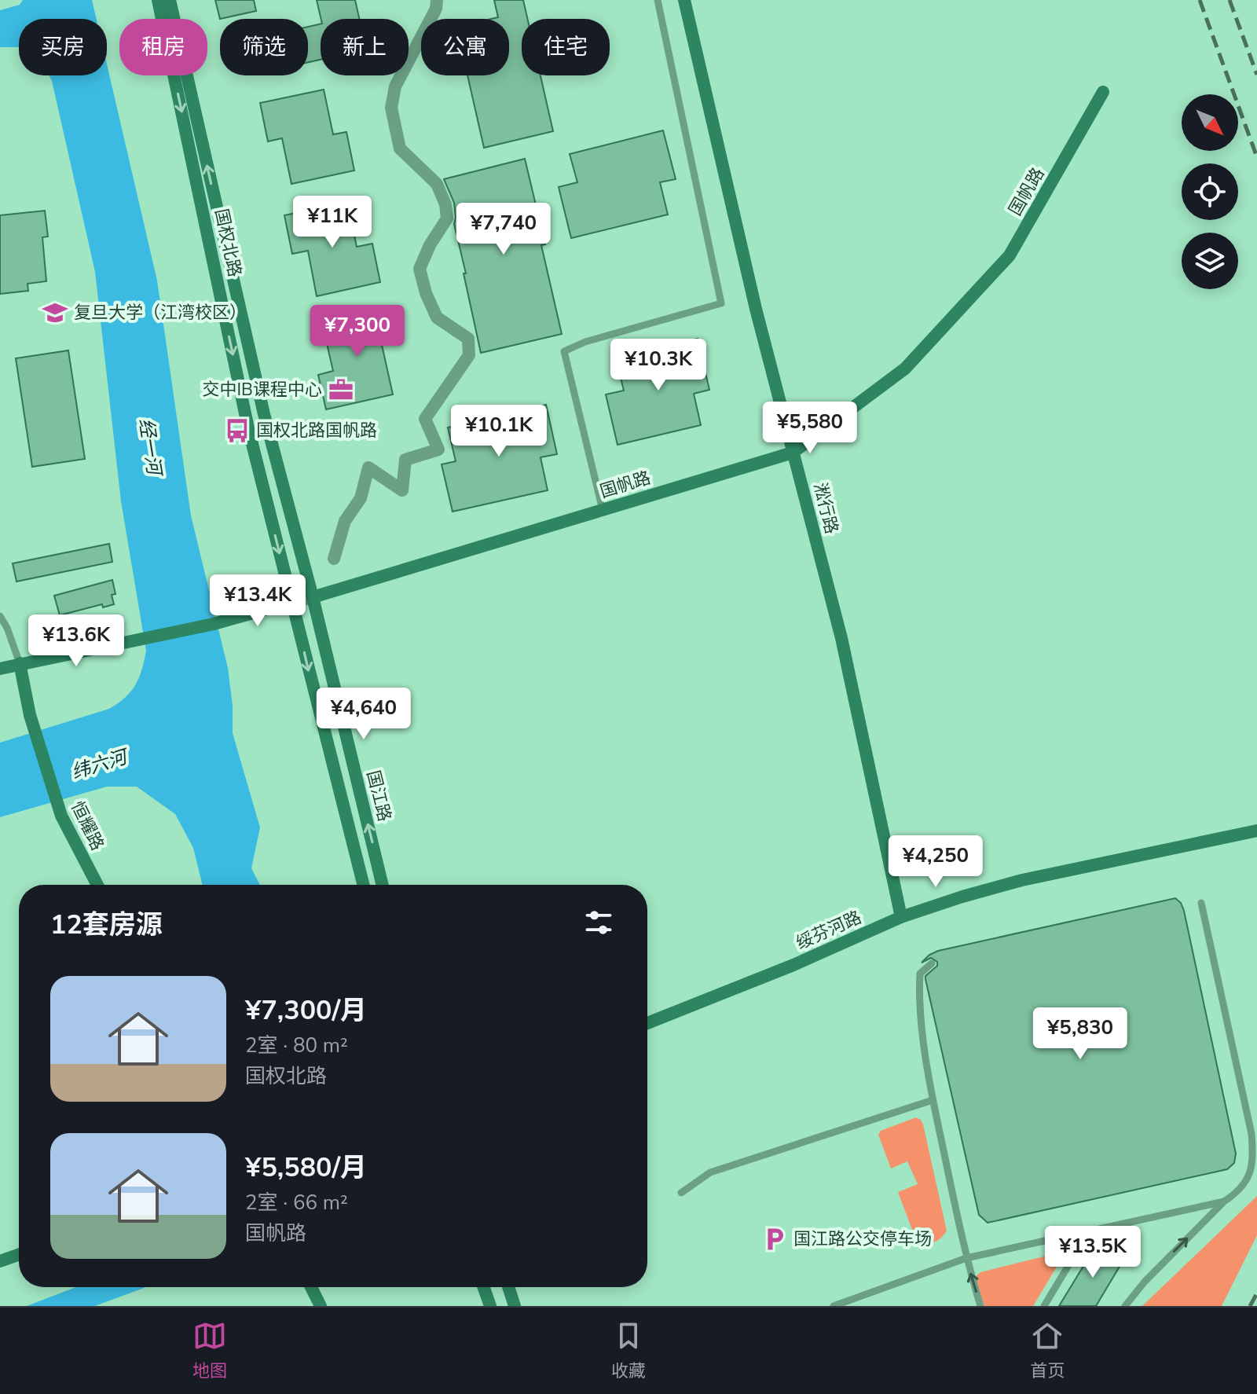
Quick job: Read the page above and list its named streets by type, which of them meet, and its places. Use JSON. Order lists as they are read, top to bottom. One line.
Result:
{"streets":{"street":["国帆路","国权北路","淞行路","国江路","恒耀路","绥芬河路"]},"crossings":[["国帆路","国权北路"],["国帆路","淞行路"],["国帆路","国江路"],["国帆路","恒耀路"],["国权北路","国江路"],["淞行路","绥芬河路"]],"water":["经一河","纬六河"],"places":{"school or university":["复旦大学（江湾校区）"],"office":["交中IB课程中心"],"bus stop":["国权北路国帆路"],"parking":["国江路公交停车场"]},"north":"bottom right","page":{"chip":["买房","租房","筛选","新上","公寓","住宅"],"price":["¥11K","¥7,740","¥7,300","¥10.3K","¥5,580","¥10.1K","¥13.4K","¥13.6K","¥4,640","¥4,250","¥5,830","¥13.5K"],"heading":"12套房源","list":[{"name":"¥7,300/月","note":"2室 · 80 m² · 国权北路"},{"name":"¥5,580/月","note":"2室 · 66 m² · 国帆路"}],"tabs":["地图","收藏","首页"]}}
